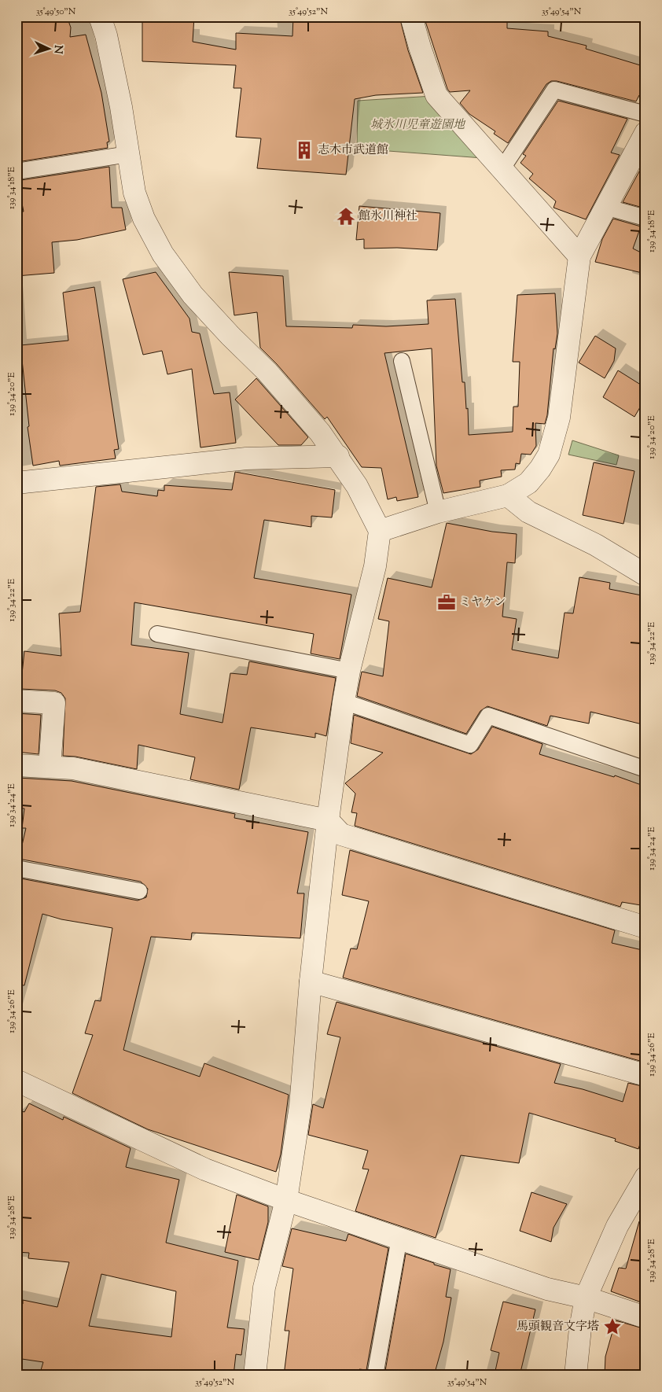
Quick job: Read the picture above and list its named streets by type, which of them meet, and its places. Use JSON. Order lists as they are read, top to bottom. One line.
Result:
{"parks":["城氷川児童遊園地"],"places":{"building":["志木市武道館"],"temple":["館氷川神社"],"office":["ミヤケン"],"place":["馬頭観音文字塔"]},"north":"right","coordinates":["35°49'50\"N","35°49'52\"N","35°49'54\"N","139°34'18\"E","139°34'20\"E","139°34'22\"E","139°34'24\"E","139°34'26\"E","139°34'28\"E"]}
